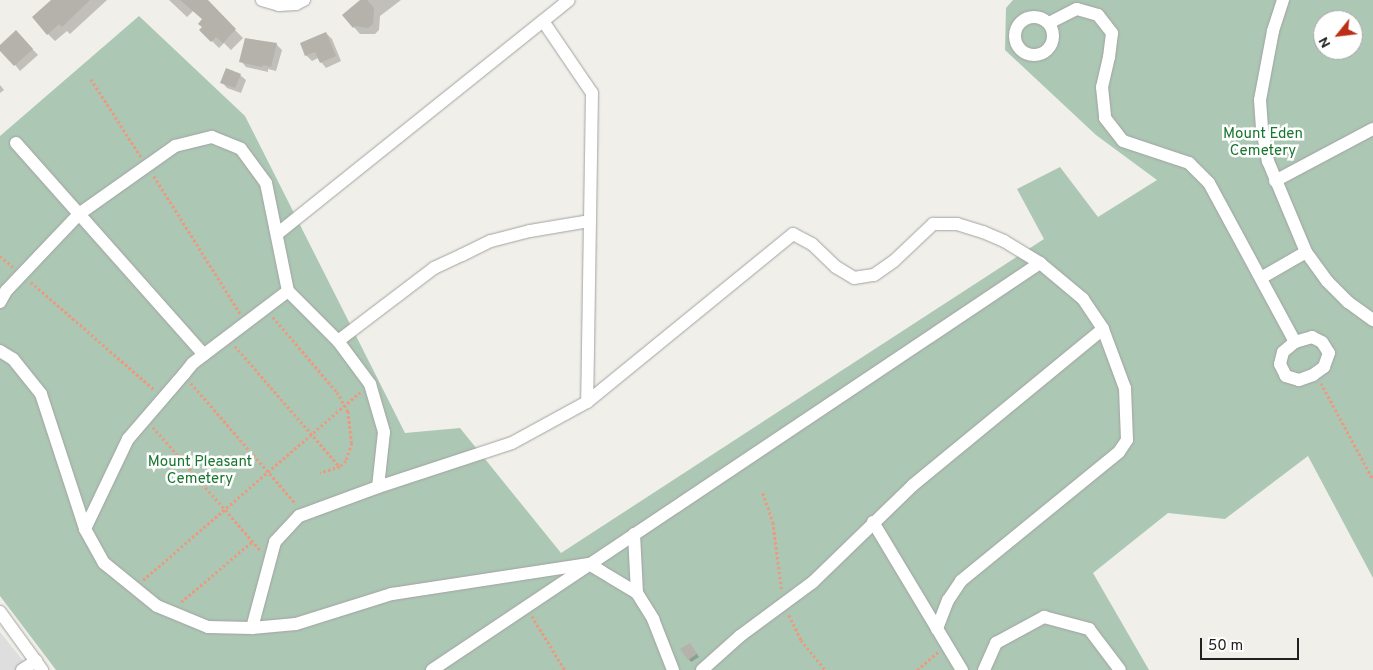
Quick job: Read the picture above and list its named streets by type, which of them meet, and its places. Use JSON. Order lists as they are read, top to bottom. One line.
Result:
{"parks":["Mount Eden Cemetery","Mount Pleasant Cemetery"],"scale_bar":"50 m","north":"bottom left"}
